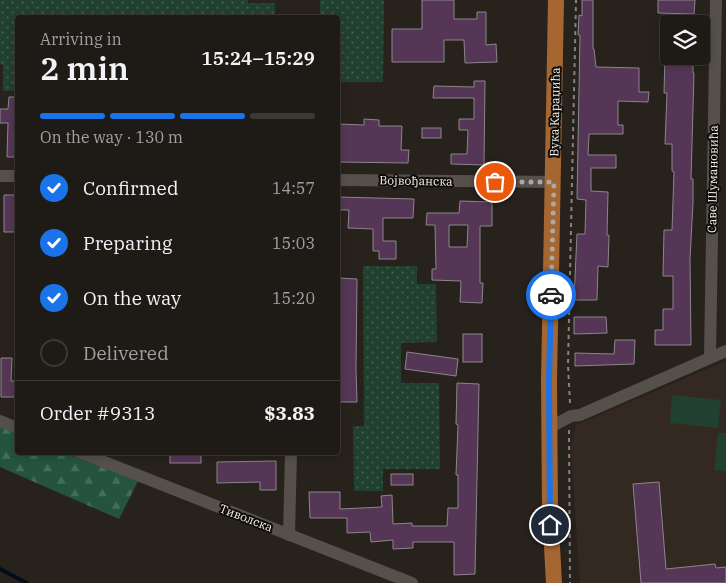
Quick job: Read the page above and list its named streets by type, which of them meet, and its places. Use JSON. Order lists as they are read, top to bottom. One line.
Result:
{"streets":{"main road":["Вука Караџића"],"street":["Саве Шумановића","Војвођанска","Тиволска"]},"crossings":[["Вука Караџића","Војвођанска"]],"page":{"heading":["2 min","Arriving in","15:24–15:29"],"panel":["Order #9313","$3.83"],"bar":"On the way · 130 m","list":[["Confirmed","14:57"],["Preparing","15:03"],["On the way","15:20"],"Delivered"]}}
